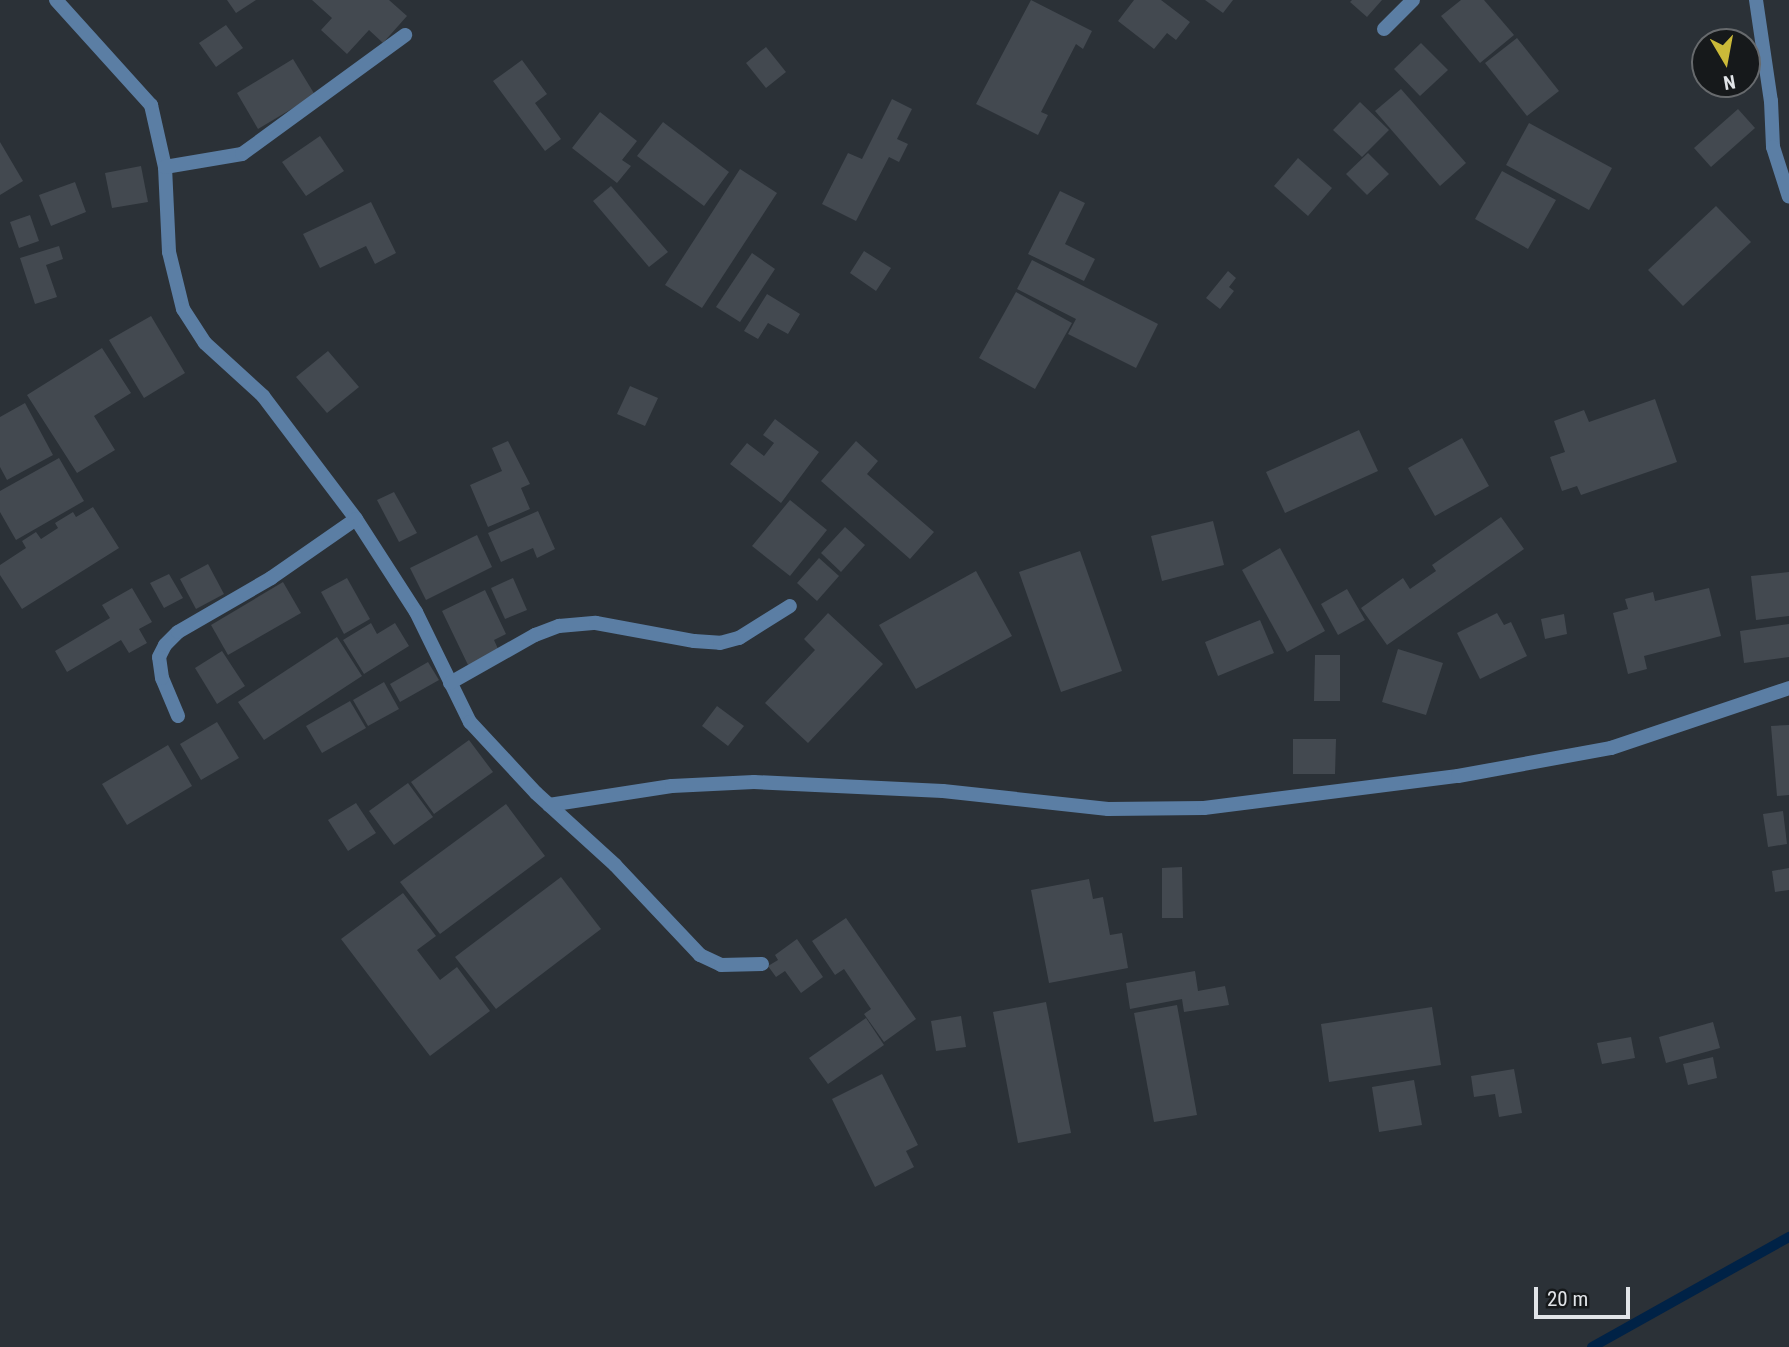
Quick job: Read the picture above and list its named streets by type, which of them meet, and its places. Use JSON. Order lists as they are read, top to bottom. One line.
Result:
{"scale_bar":"20 m","north":"bottom"}
